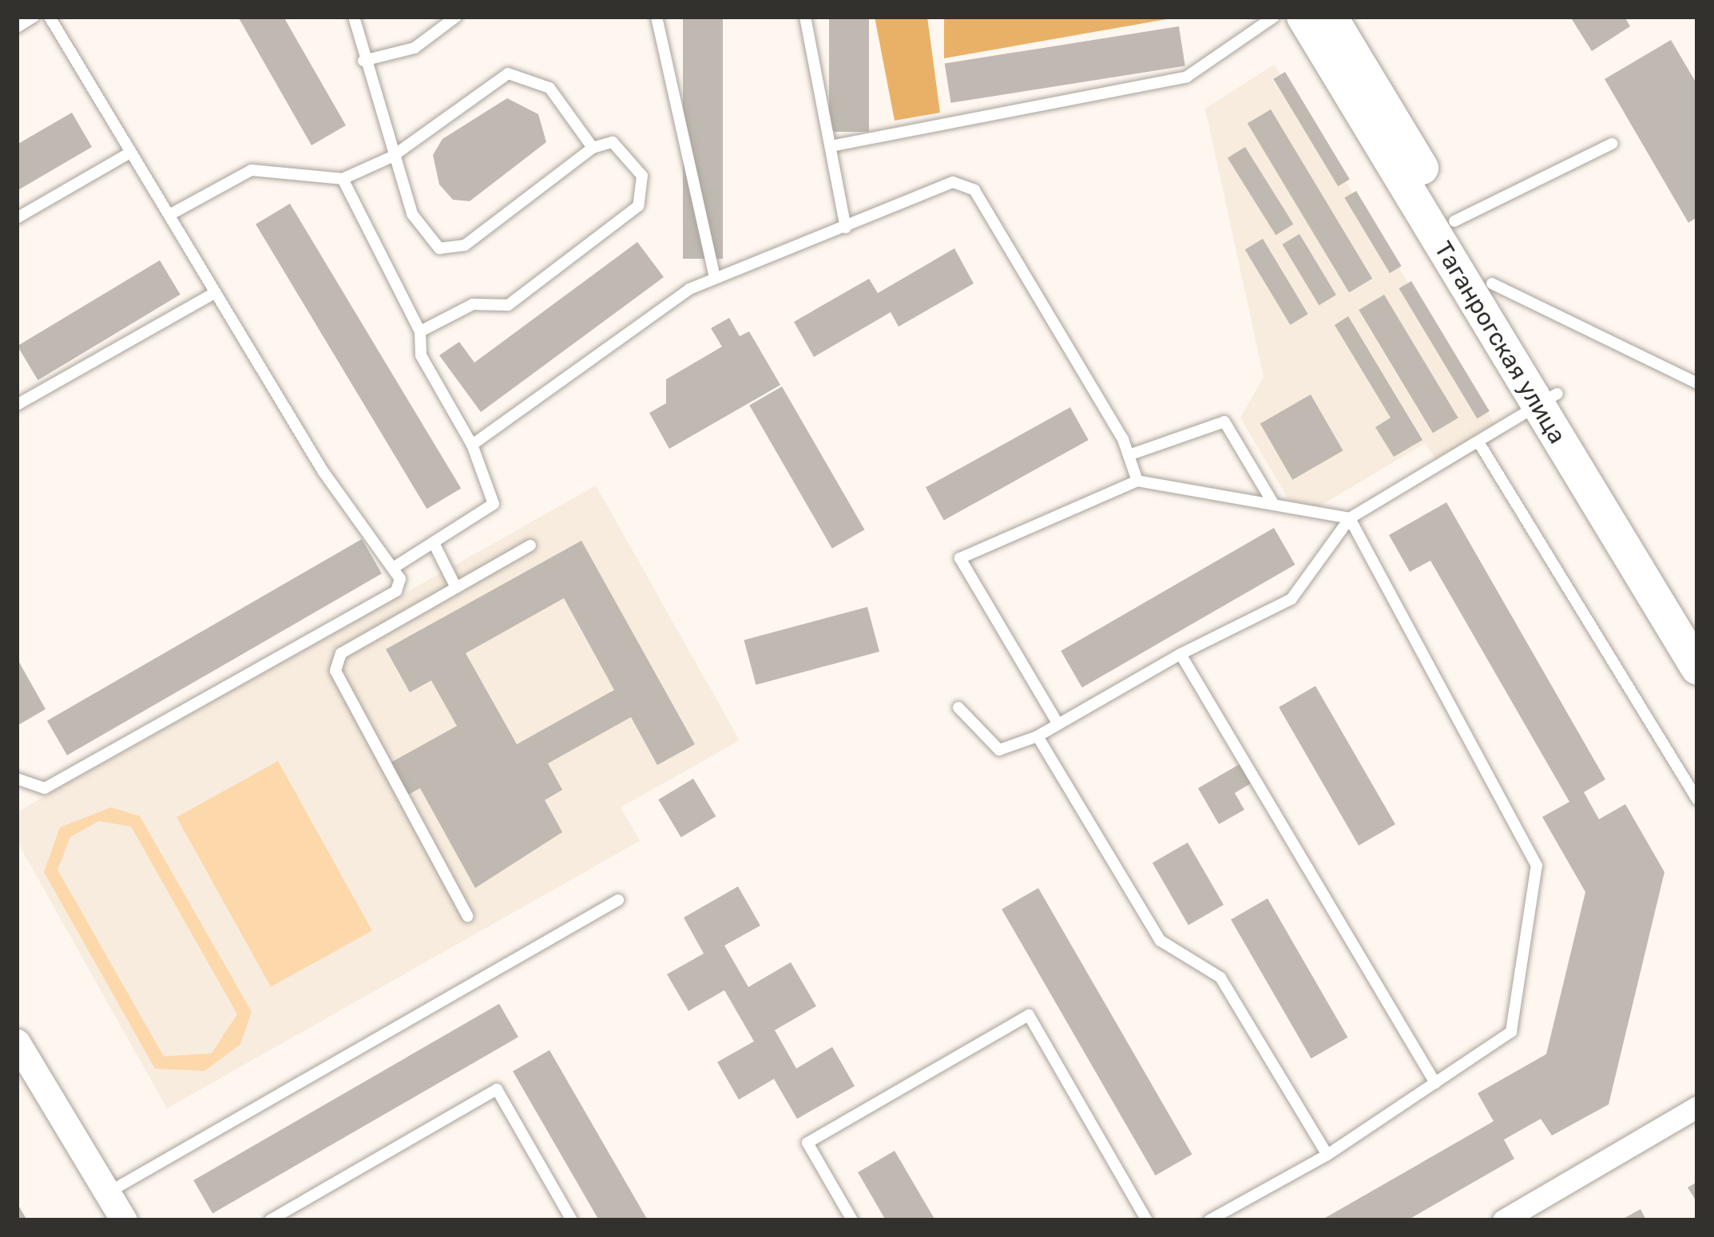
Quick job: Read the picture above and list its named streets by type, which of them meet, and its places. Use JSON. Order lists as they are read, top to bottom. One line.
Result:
{"streets":{"main road":["Таганрогская улица"]}}
